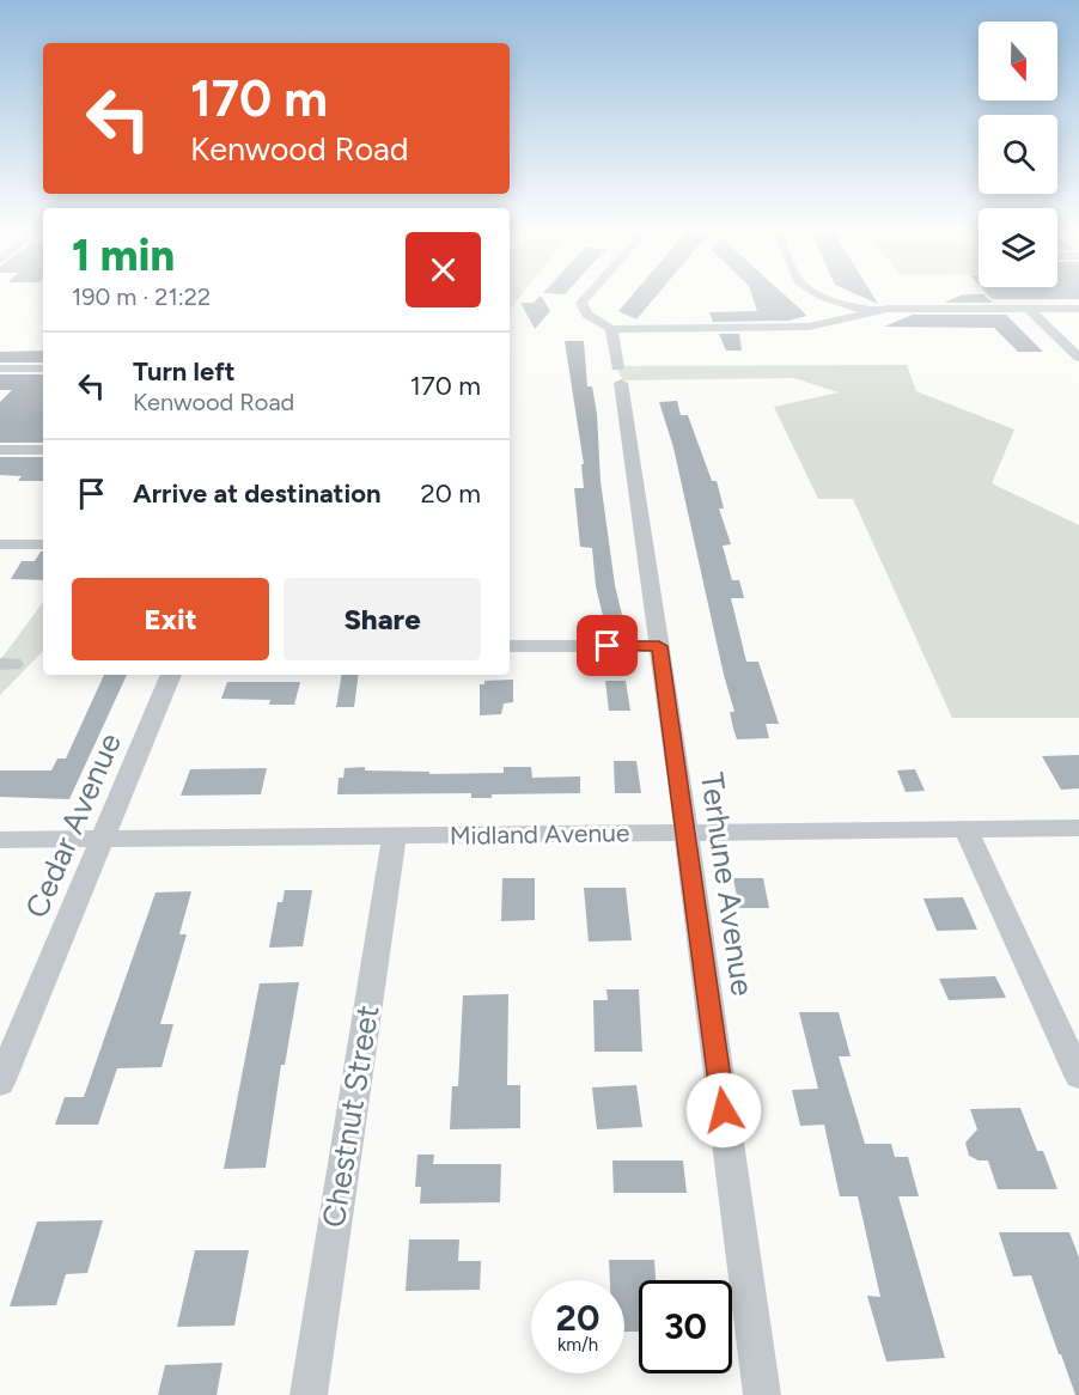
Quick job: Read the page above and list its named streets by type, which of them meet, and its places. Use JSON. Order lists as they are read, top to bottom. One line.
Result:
{"streets":{"street":["Cedar Avenue","Midland Avenue","Terhune Avenue","Chestnut Street"]},"crossings":[["Cedar Avenue","Midland Avenue"],["Midland Avenue","Terhune Avenue"],["Midland Avenue","Chestnut Street"]],"north":"bottom","page":{"turn":["170 m","Kenwood Road"],"heading":["1 min","190 m · 21:22"],"list":[{"name":"Turn left","note":"Kenwood Road","value":"170 m"},{"name":"Arrive at destination","value":"20 m"}],"buttons":["Exit","Share"],"speed":"20 km/h","limit":"30"}}
